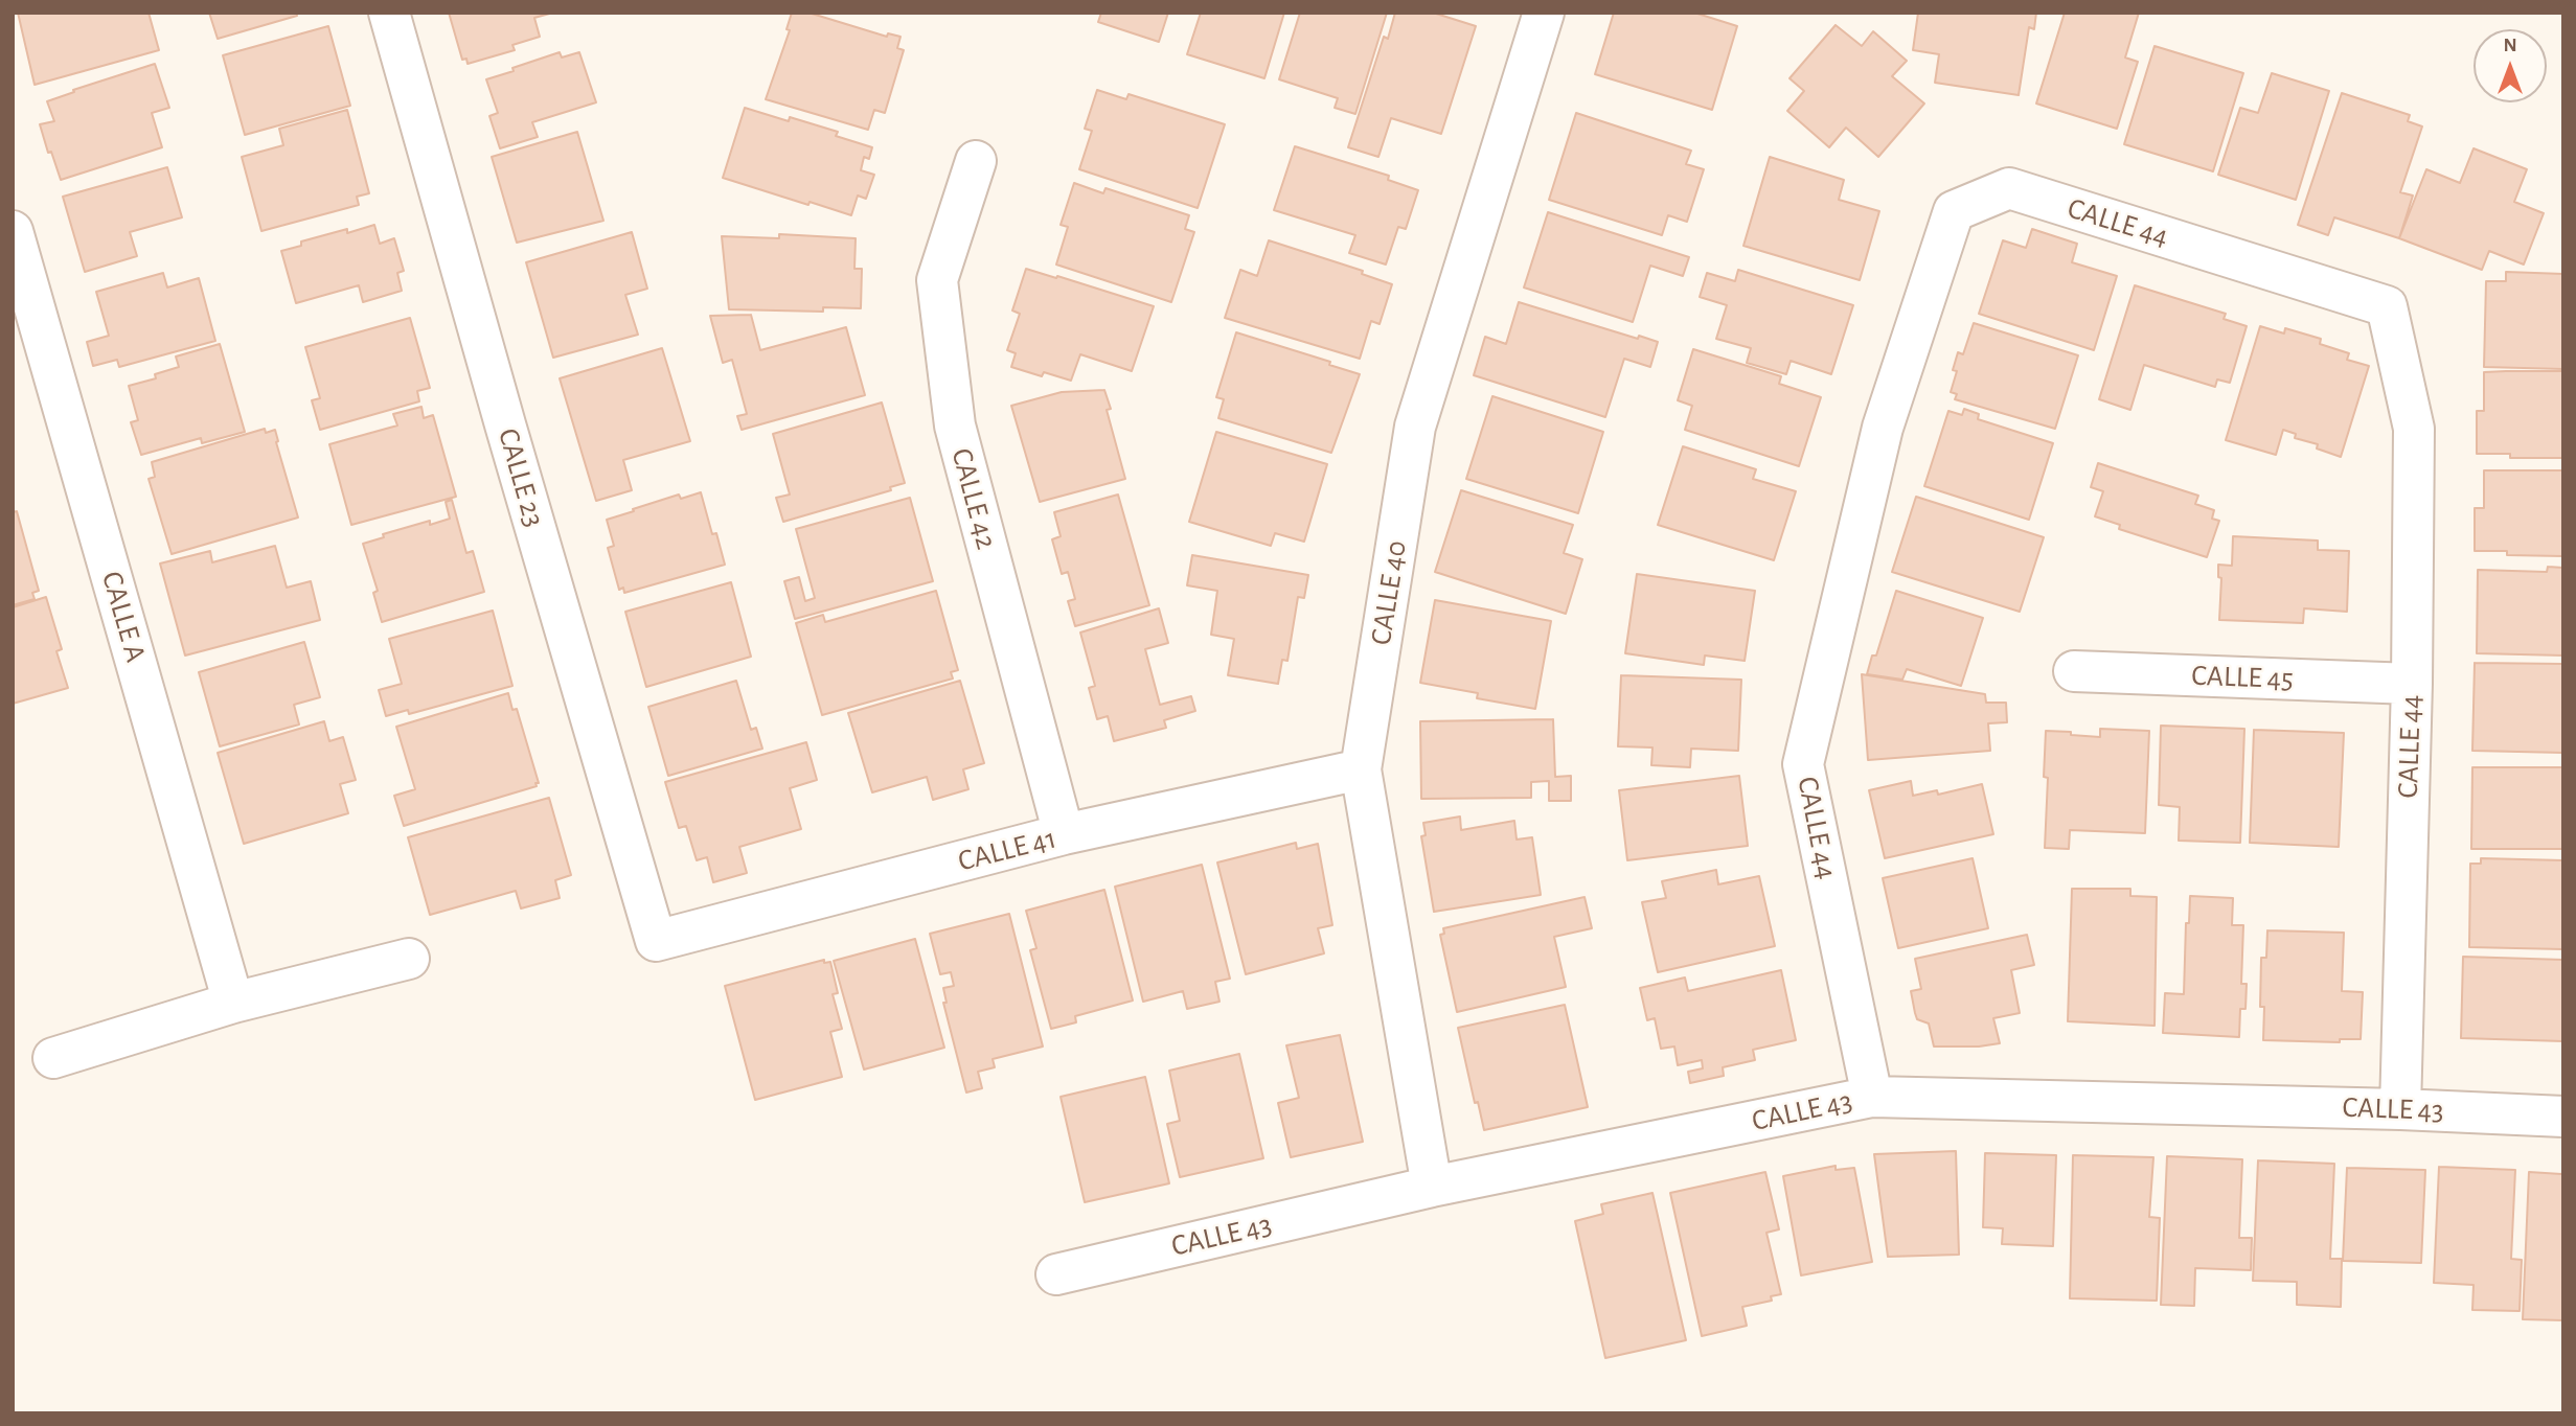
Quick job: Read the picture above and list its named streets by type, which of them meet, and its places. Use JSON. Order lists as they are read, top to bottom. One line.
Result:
{"streets":{"street":["CALLE 44","CALLE 23","CALLE 42","CALLE 40","CALLE A","CALLE 45","CALLE 41","CALLE 43"]},"crossings":[["CALLE 44","CALLE 45"],["CALLE 44","CALLE 43"],["CALLE 23","CALLE 41"],["CALLE 42","CALLE 41"],["CALLE 40","CALLE 41"],["CALLE 40","CALLE 43"]],"north":"top"}
